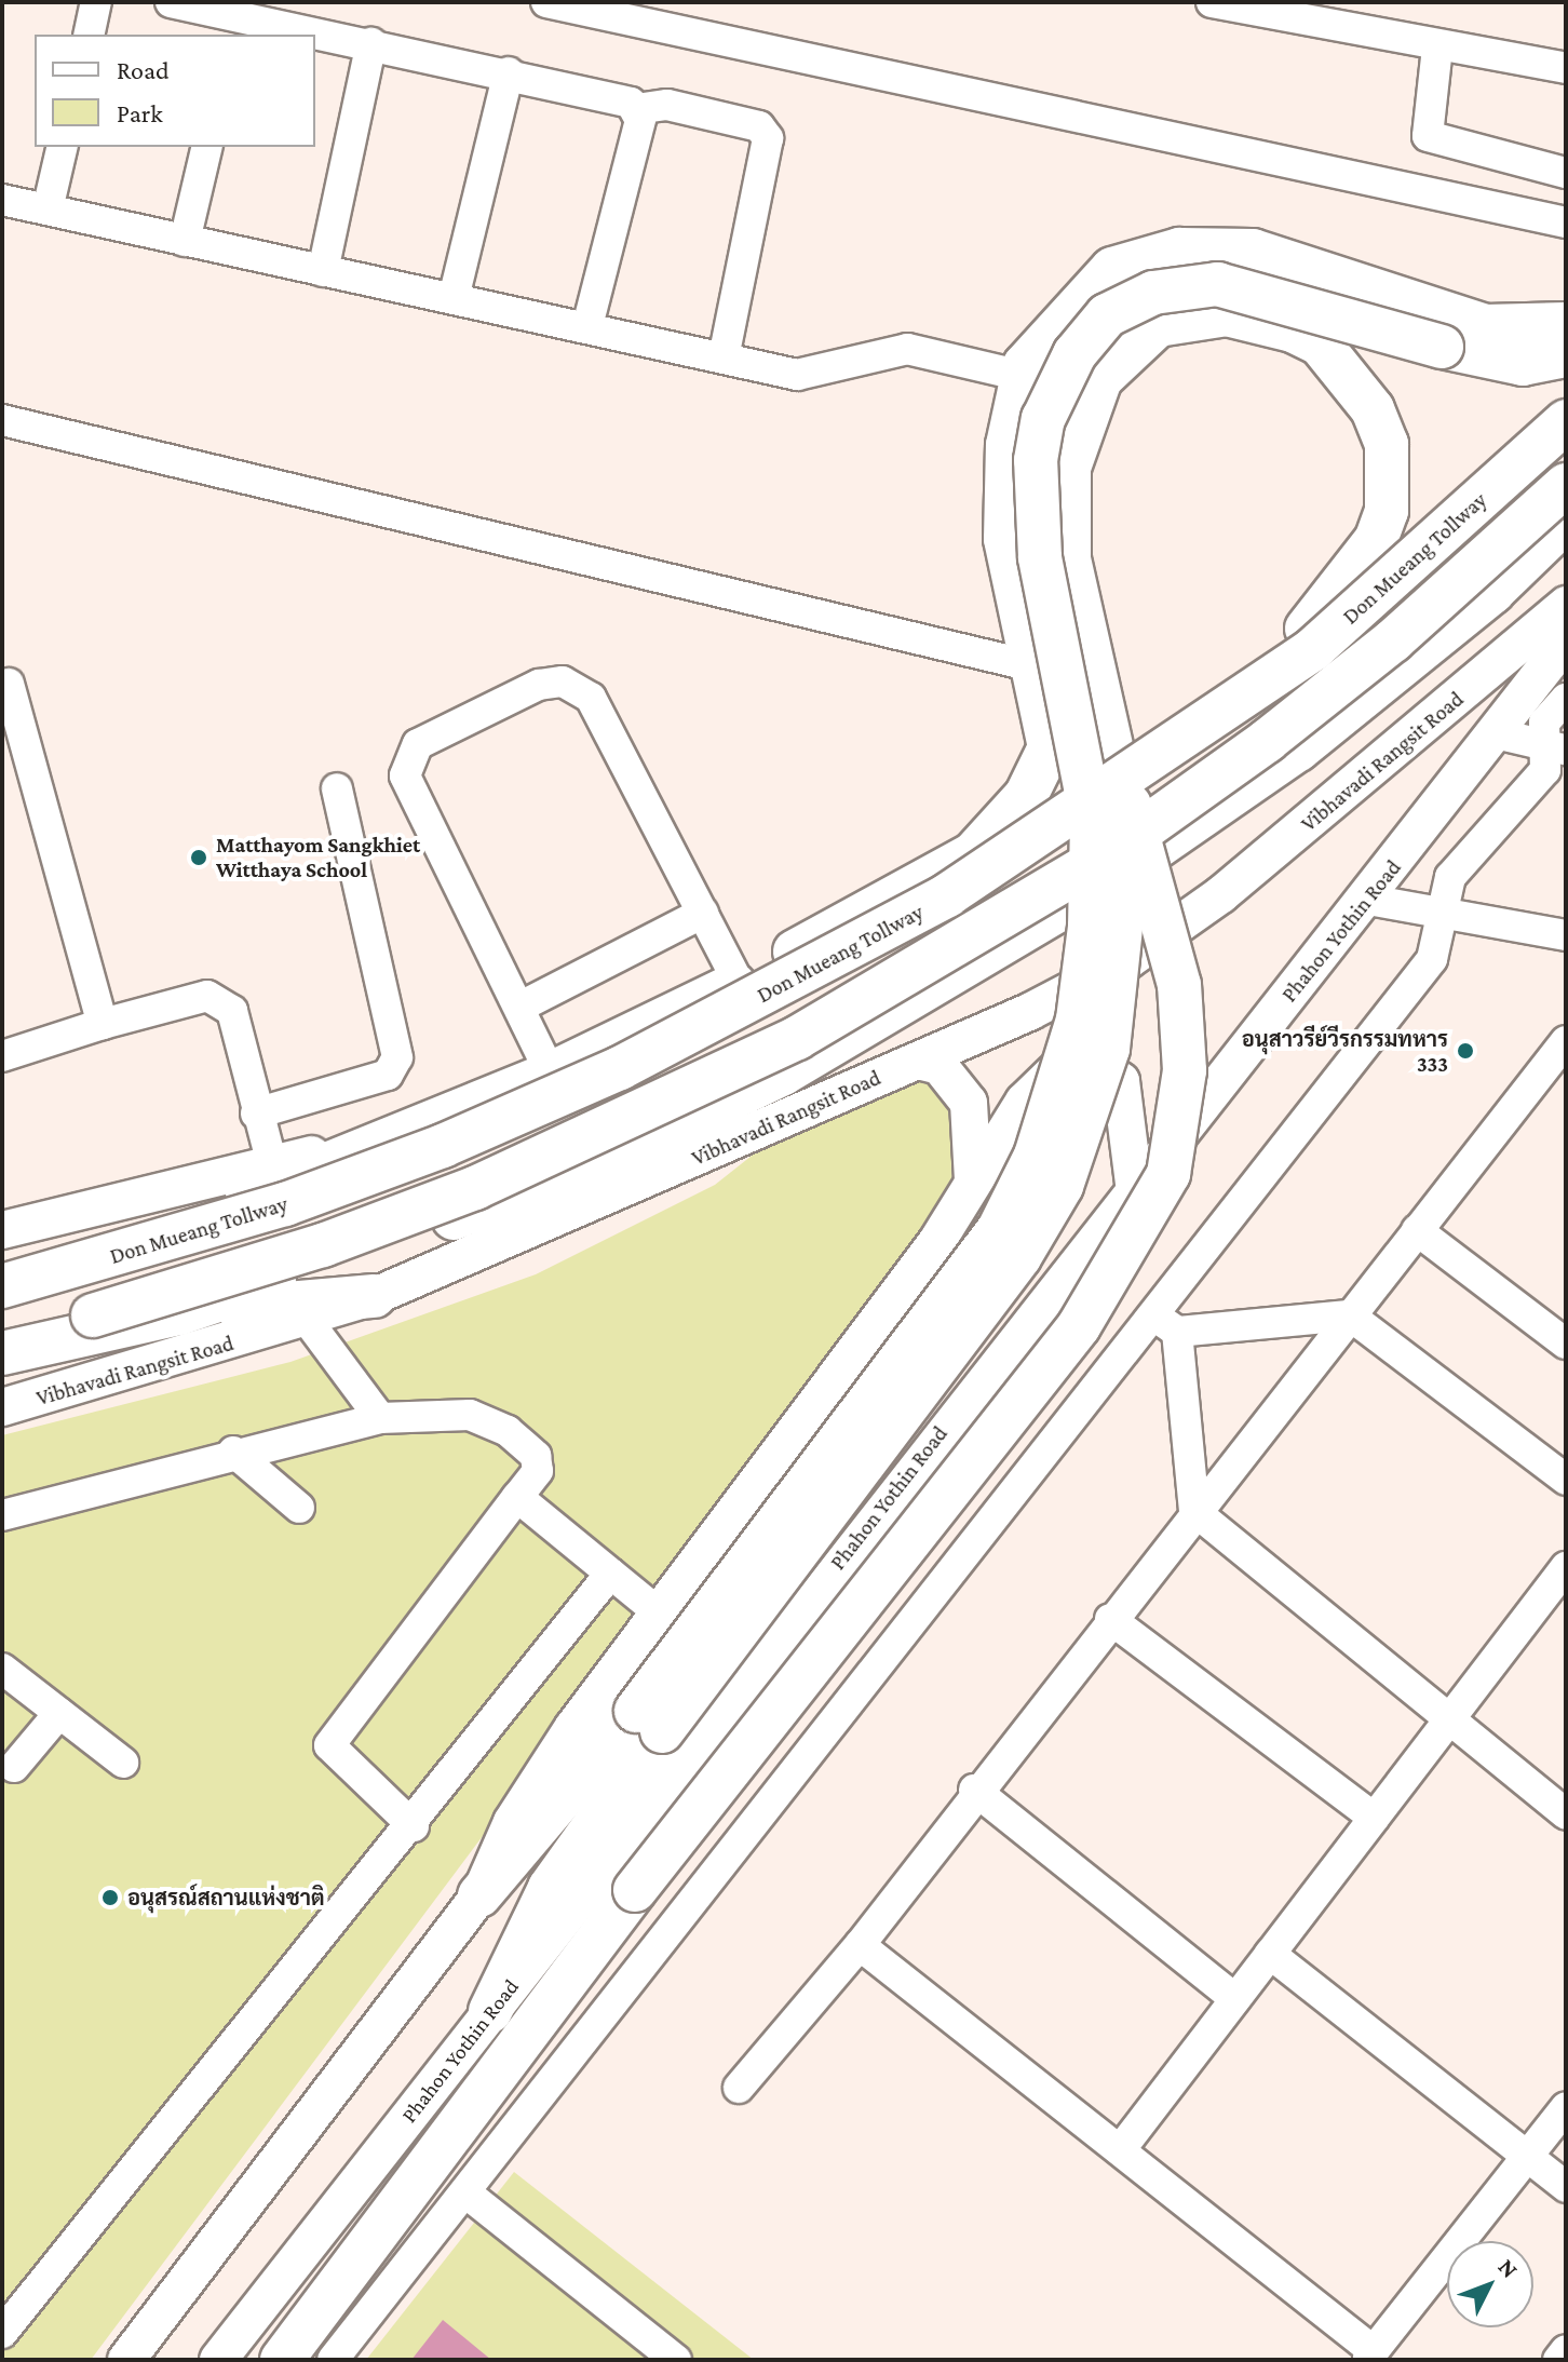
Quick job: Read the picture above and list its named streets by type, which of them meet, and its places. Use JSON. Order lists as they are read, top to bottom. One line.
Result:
{"streets":{"highway":["Don Mueang Tollway","Vibhavadi Rangsit Road"],"main road":["Phahon Yothin Road"]},"places":["Matthayom Sangkhiet Witthaya School","อนุสาวรีย์วีรกรรมทหาร 333","อนุสรณ์สถานแห่งชาติ"],"legend":["Road","Park"],"north":"top right"}
